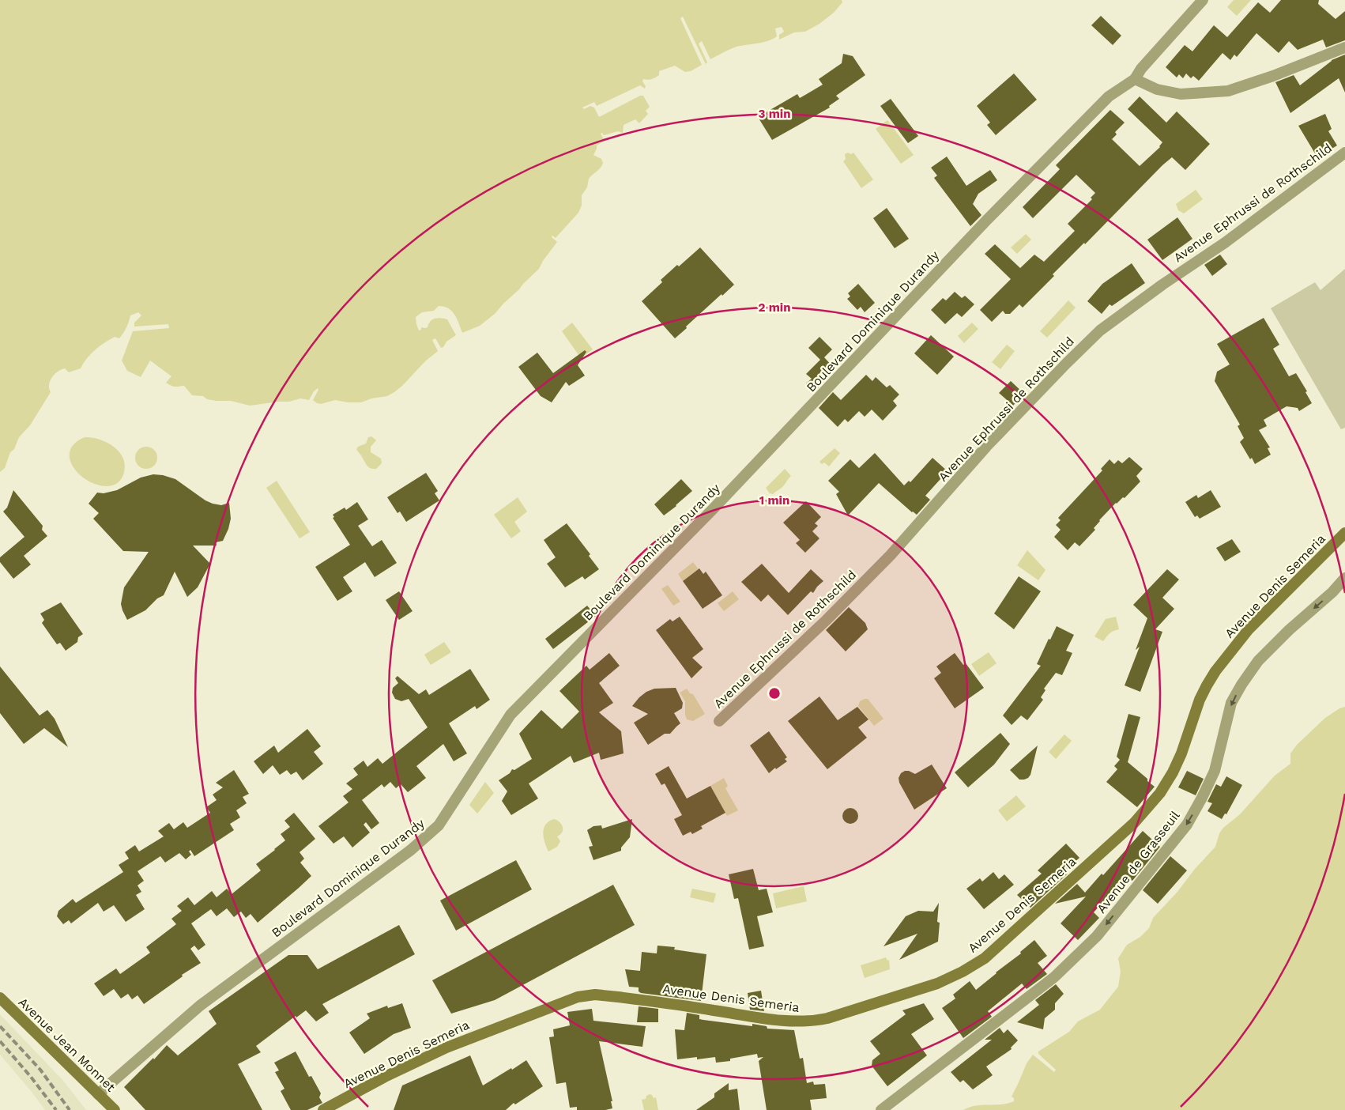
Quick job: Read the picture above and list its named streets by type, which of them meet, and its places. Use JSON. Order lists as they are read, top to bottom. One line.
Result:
{"streets":{"main road":["Avenue Denis Semeria","Avenue Jean Monnet"],"street":["Avenue Ephrussi de Rothschild","Boulevard Dominique Durandy","Avenue de Grasseuil"]},"crossings":[["Boulevard Dominique Durandy","Avenue Jean Monnet"]],"one_way":["Avenue de Grasseuil"],"rings":["3 min","2 min","1 min"]}
